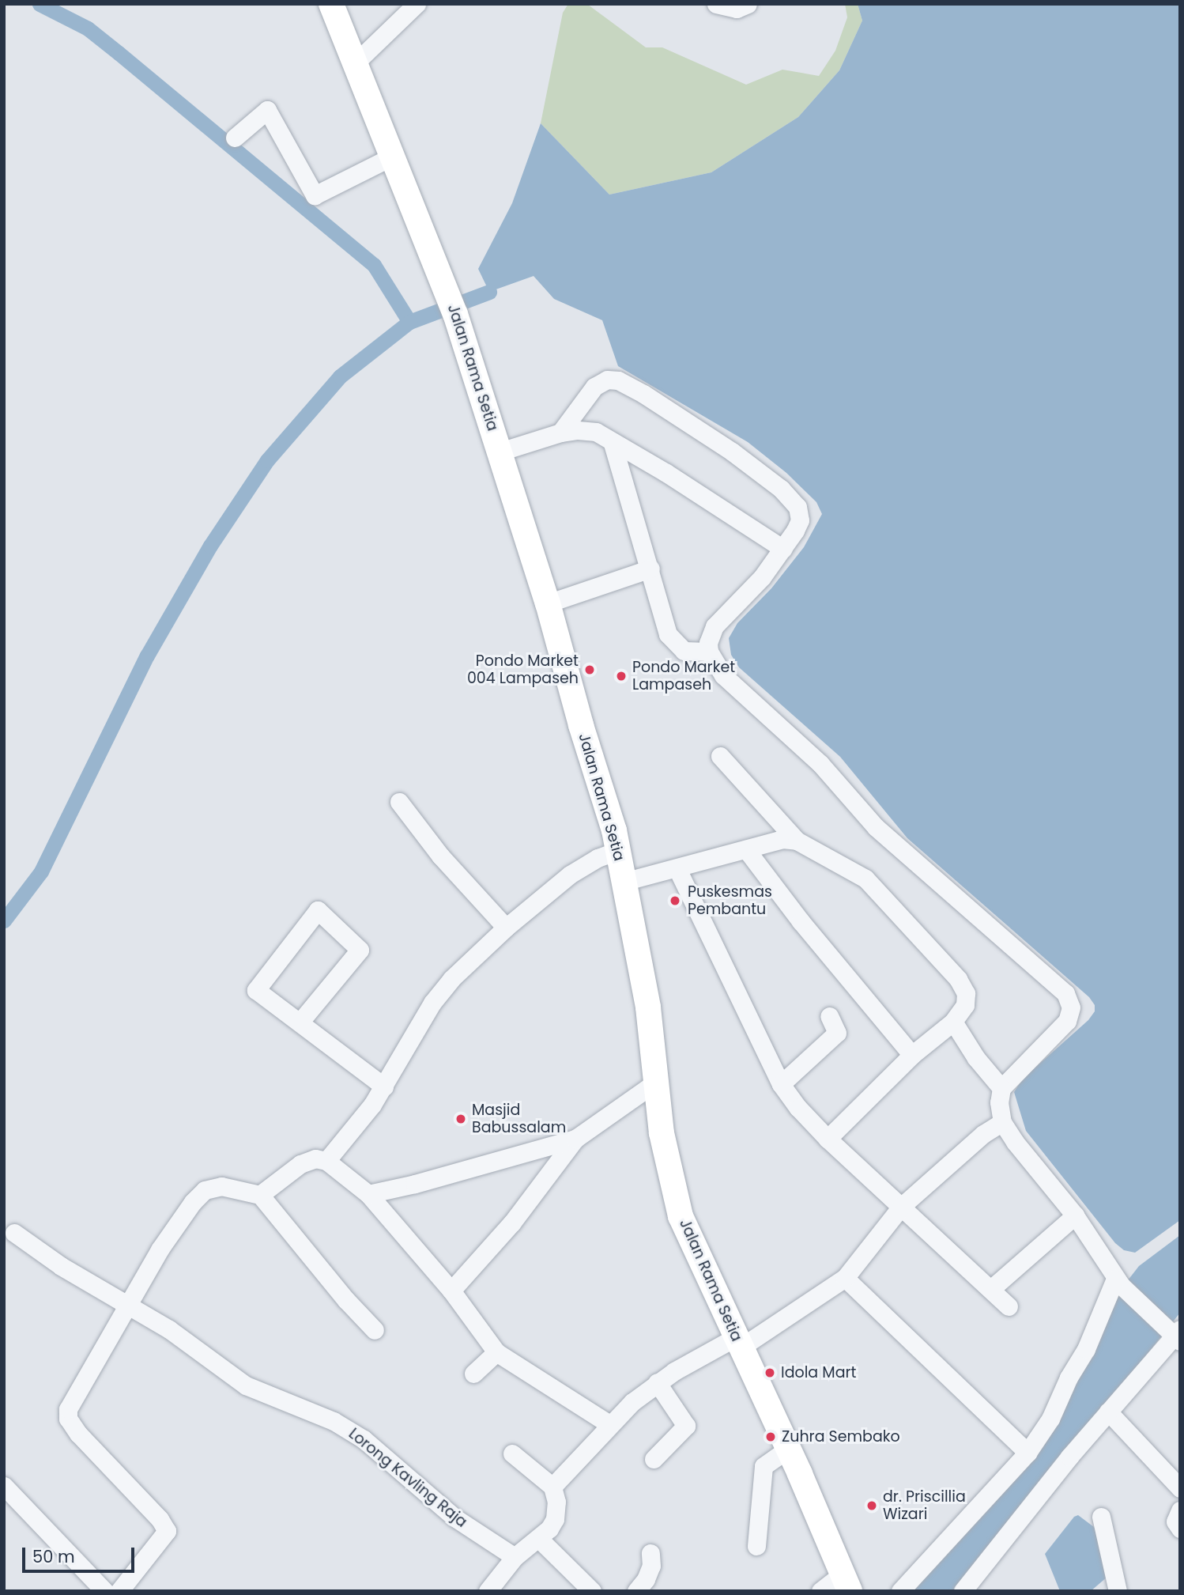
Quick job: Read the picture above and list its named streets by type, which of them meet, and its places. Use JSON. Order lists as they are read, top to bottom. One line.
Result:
{"streets":{"street":["Jalan Rama Setia","Lorong Kavling Raja"]},"places":["Pondo Market 004 Lampaseh","Pondo Market Lampaseh","Puskesmas Pembantu","Masjid Babussalam","Idola Mart","Zuhra Sembako","dr. Priscillia Wizari"],"scale_bar":"50 m"}
